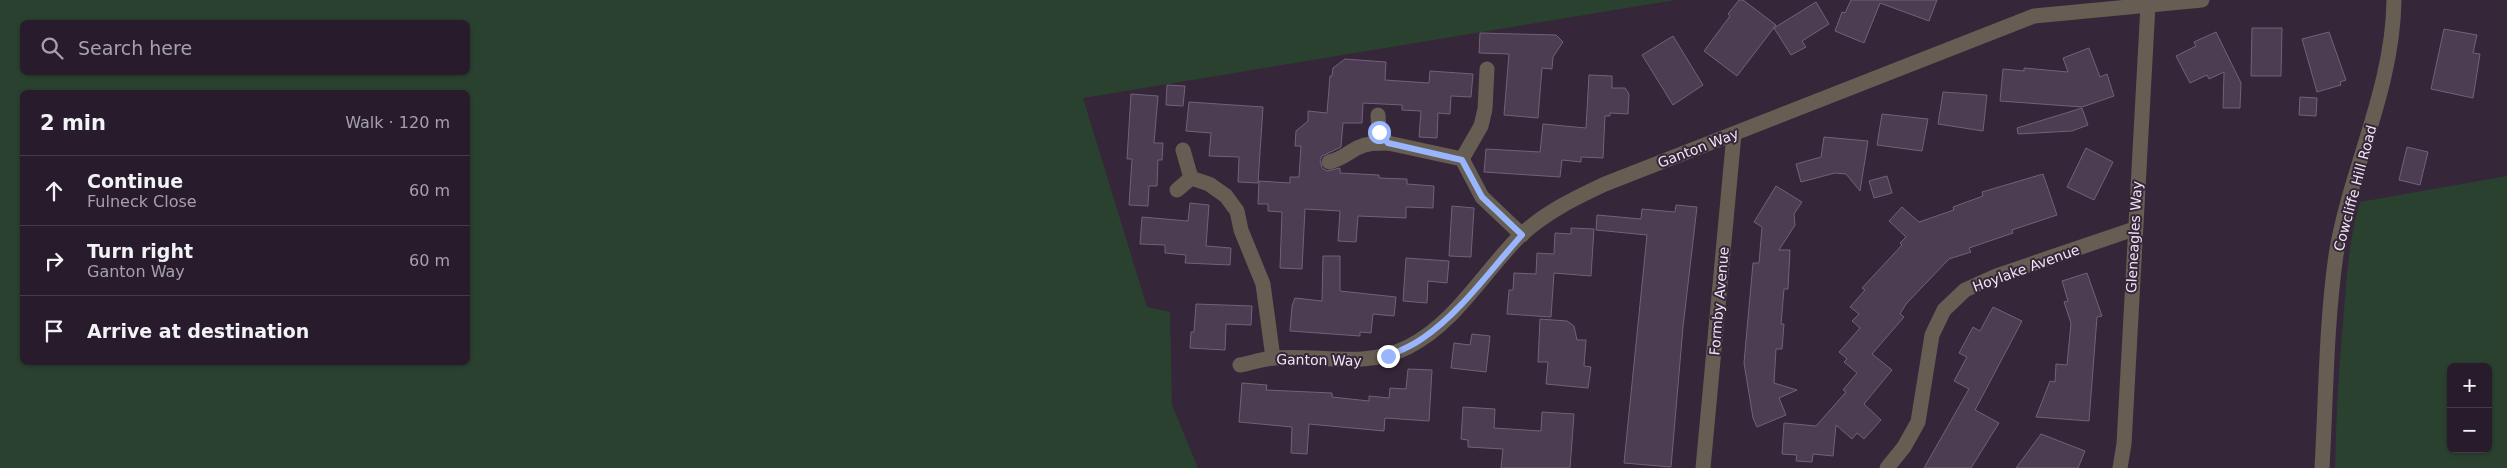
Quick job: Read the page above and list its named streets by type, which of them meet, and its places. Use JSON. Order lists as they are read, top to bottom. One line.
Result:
{"streets":{"street":["Ganton Way","Cowcliffe Hill Road","Gleneagles Way","Hoylake Avenue","Formby Avenue"]},"crossings":[["Ganton Way","Gleneagles Way"],["Ganton Way","Formby Avenue"],["Gleneagles Way","Hoylake Avenue"]],"page":{"search":"Search here","heading":["2 min","Walk · 120 m"],"list":[["Continue","Fulneck Close","60 m"],["Turn right","Ganton Way","60 m"],"Arrive at destination"],"map_buttons":["+","−"]}}
